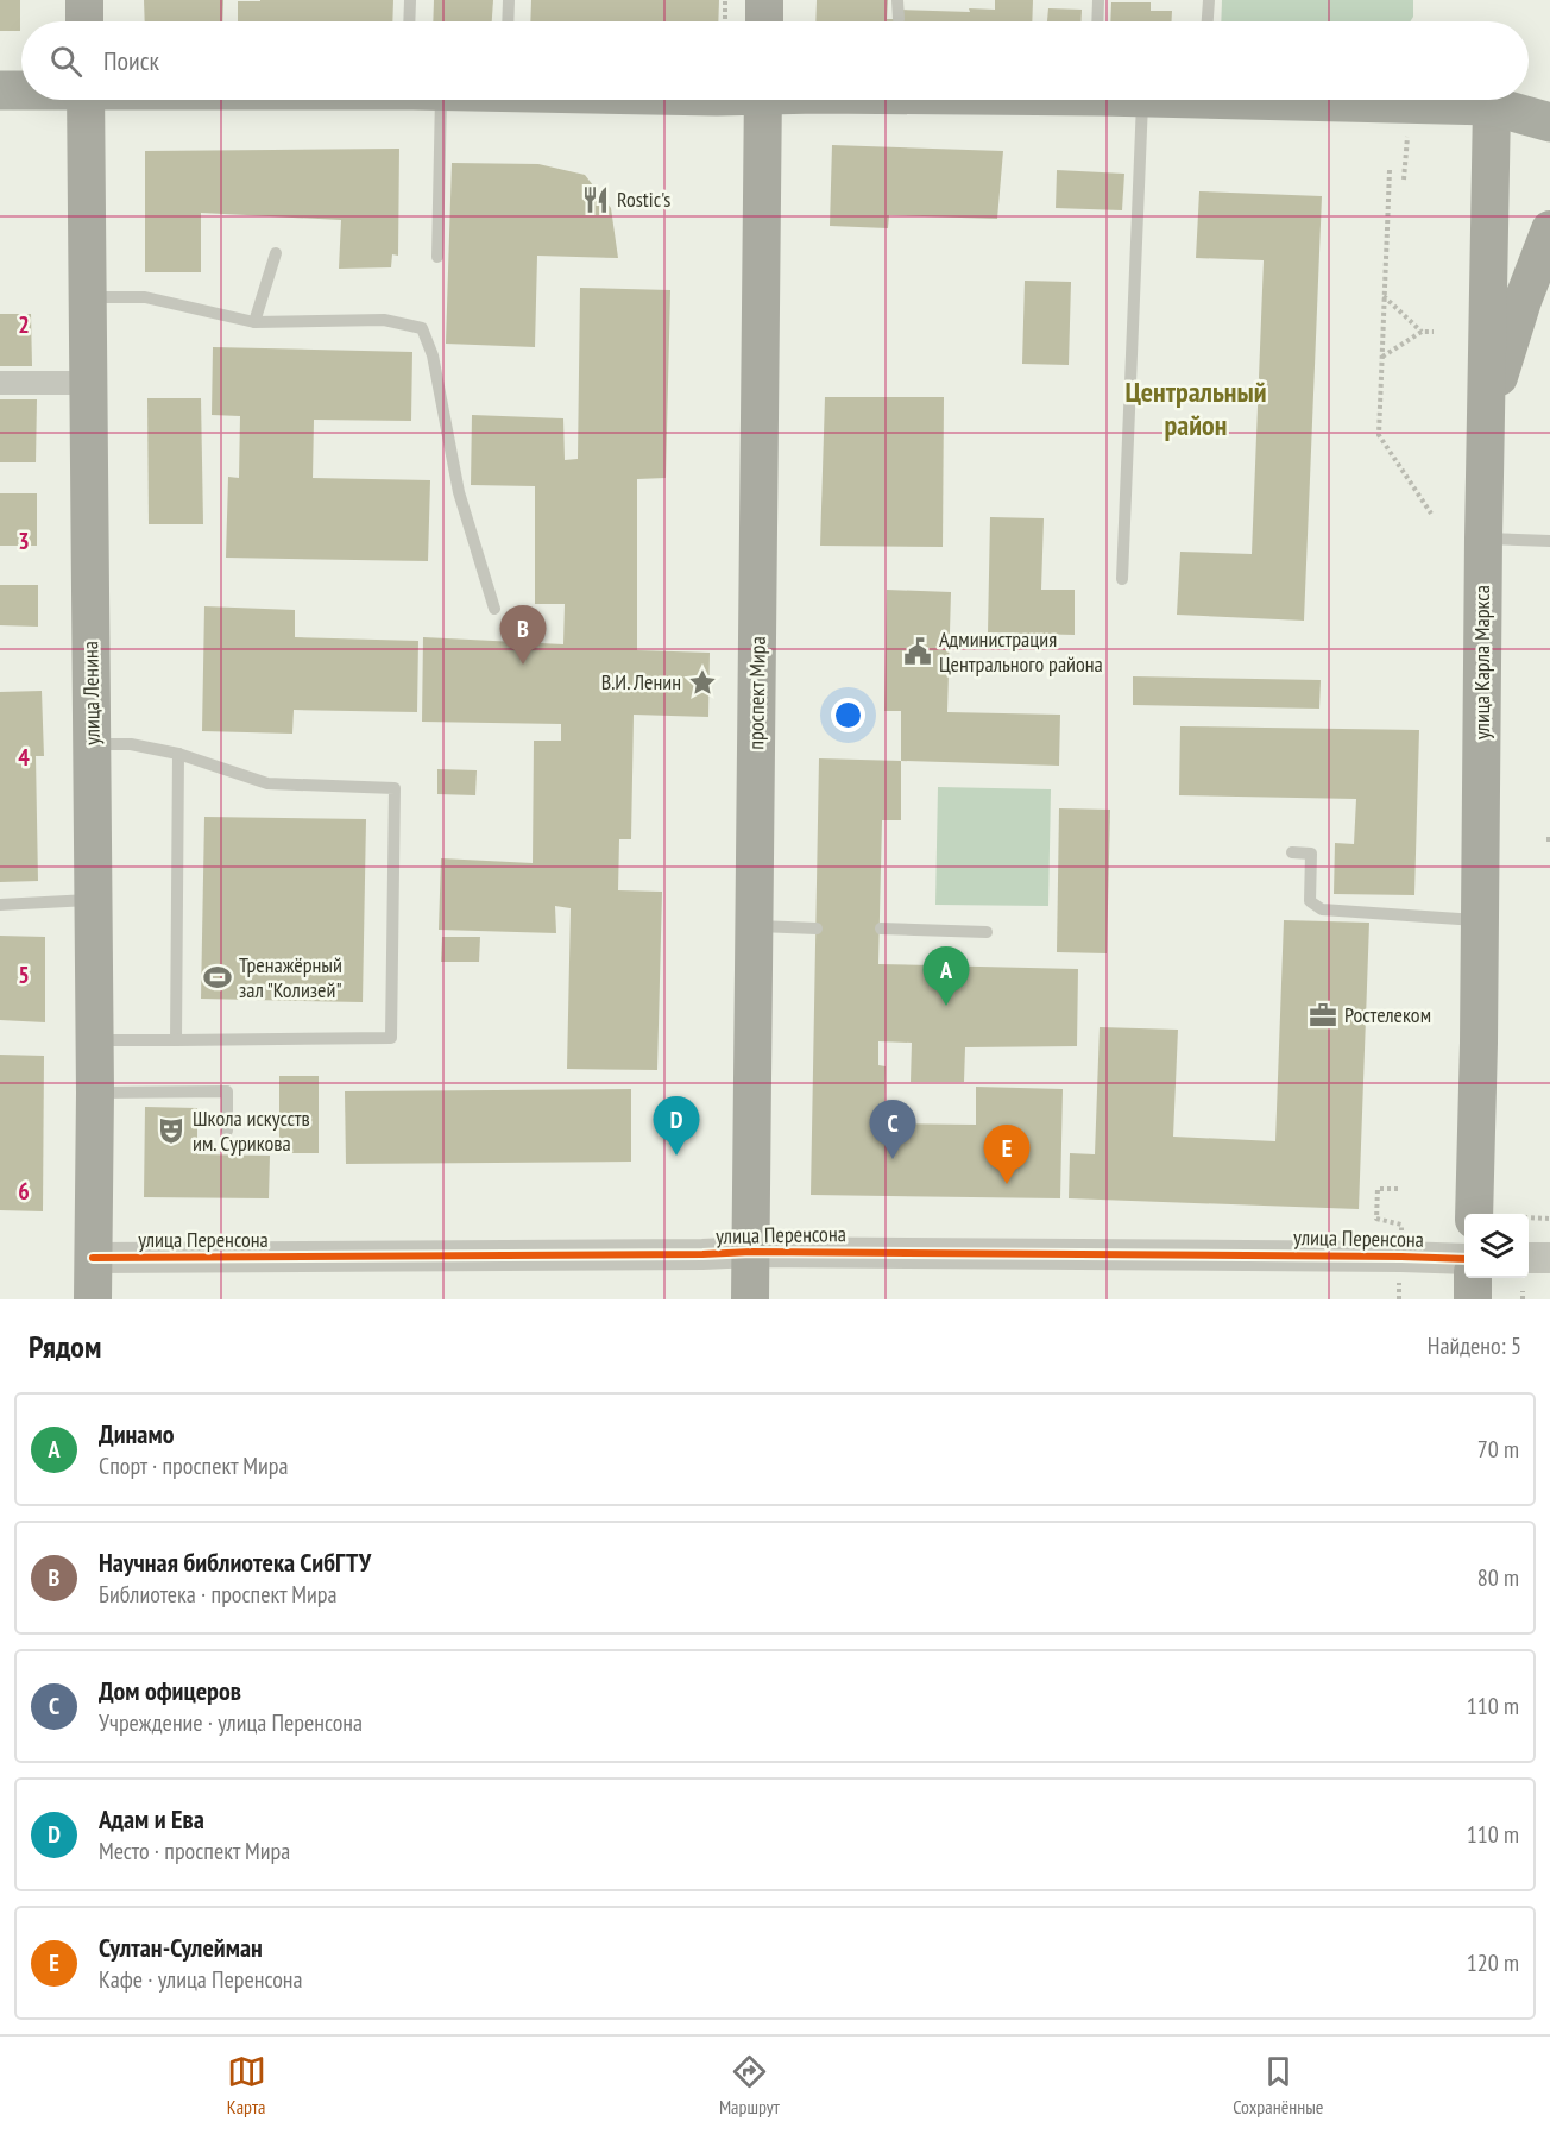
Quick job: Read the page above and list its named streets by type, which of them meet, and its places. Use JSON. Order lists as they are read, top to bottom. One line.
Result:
{"streets":{"main road":["улица Карла Маркса","улица Ленина","проспект Мира"],"street":["улица Перенсона"]},"crossings":[["улица Ленина","улица Перенсона"],["проспект Мира","улица Перенсона"]],"districts":["Центральный район"],"places":{"restaurant":["Rostic's"],"public building":["Администрация Центрального района"],"place":["В.И. Ленин"],"sports":["Тренажёрный зал \"Колизей\""],"office":["Ростелеком"],"theatre":["Школа искусств им. Сурикова"]},"page":{"search":"Поиск","pins":["B","A","D","C","E"],"heading":["Рядом","Найдено: 5"],"list":[{"mark":"A","name":"Динамо","note":"Спорт · проспект Мира","value":"70 m"},{"mark":"B","name":"Научная библиотека СибГТУ","note":"Библиотека · проспект Мира","value":"80 m"},{"mark":"C","name":"Дом офицеров","note":"Учреждение · улица Перенсона","value":"110 m"},{"mark":"D","name":"Адам и Ева","note":"Место · проспект Мира","value":"110 m"},{"mark":"E","name":"Султан-Сулейман","note":"Кафе · улица Перенсона","value":"120 m"}],"nav":["Карта","Маршрут","Сохранённые"]},"grid":{"rows":["2","3","4","5","6"]}}
